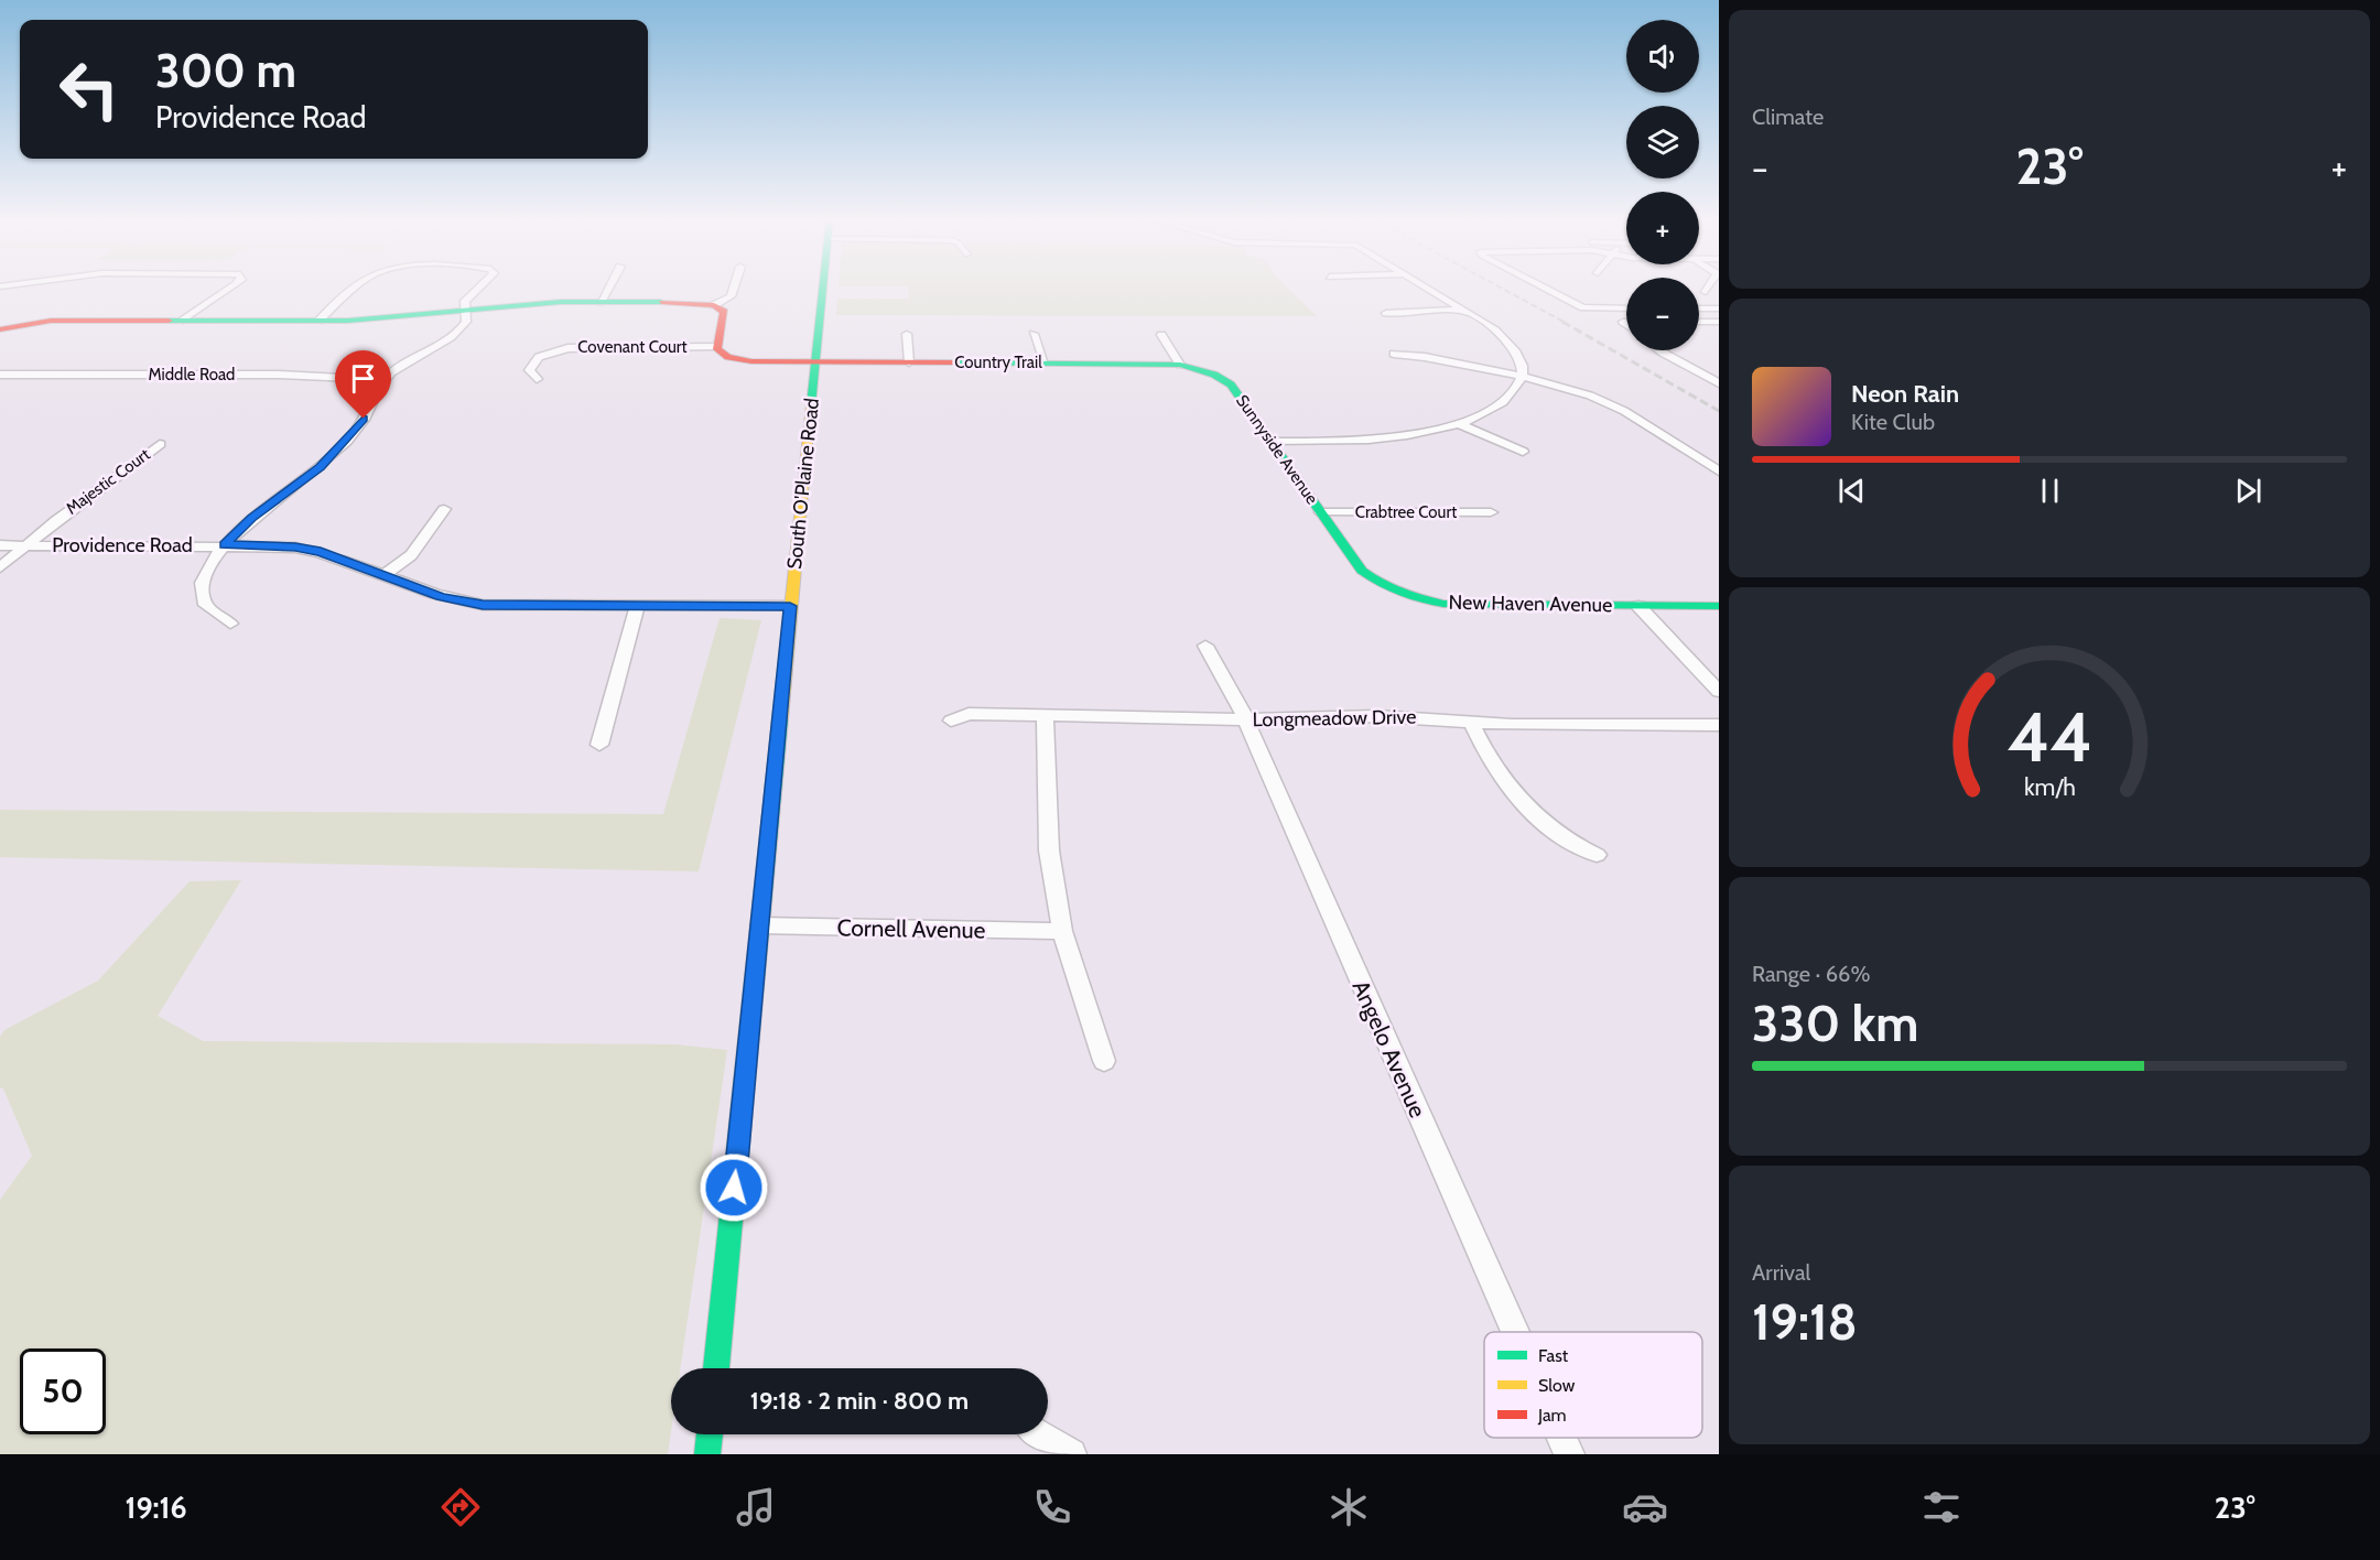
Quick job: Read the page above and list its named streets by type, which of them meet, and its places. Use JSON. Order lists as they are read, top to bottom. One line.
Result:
{"streets":{"street":["Covenant Court","Country Trail","Middle Road","Sunnyside Avenue","Majestic Court","South O'Plaine Road","Crabtree Court","Providence Road","New Haven Avenue","Longmeadow Drive","Cornell Avenue","Angelo Avenue"]},"crossings":[["Covenant Court","Country Trail"],["Country Trail","Sunnyside Avenue"],["Country Trail","South O'Plaine Road"],["Sunnyside Avenue","Crabtree Court"],["Sunnyside Avenue","New Haven Avenue"],["Majestic Court","Providence Road"],["South O'Plaine Road","Providence Road"],["South O'Plaine Road","Cornell Avenue"],["Longmeadow Drive","Angelo Avenue"]],"legend":["Fast","Slow","Jam"],"page":{"tile":["Climate",["Range · 66%","330 km"],["Arrival","19:18"]],"map_buttons":["+","−"],"turn":["300 m","Providence Road"],"heat":["−","23°","+"],"song":["Neon Rain","Kite Club"],"limit":"50","trip":"19:18 · 2 min · 800 m","tabs":["19:16","23°"],"gauge":["44","km/h"]}}
